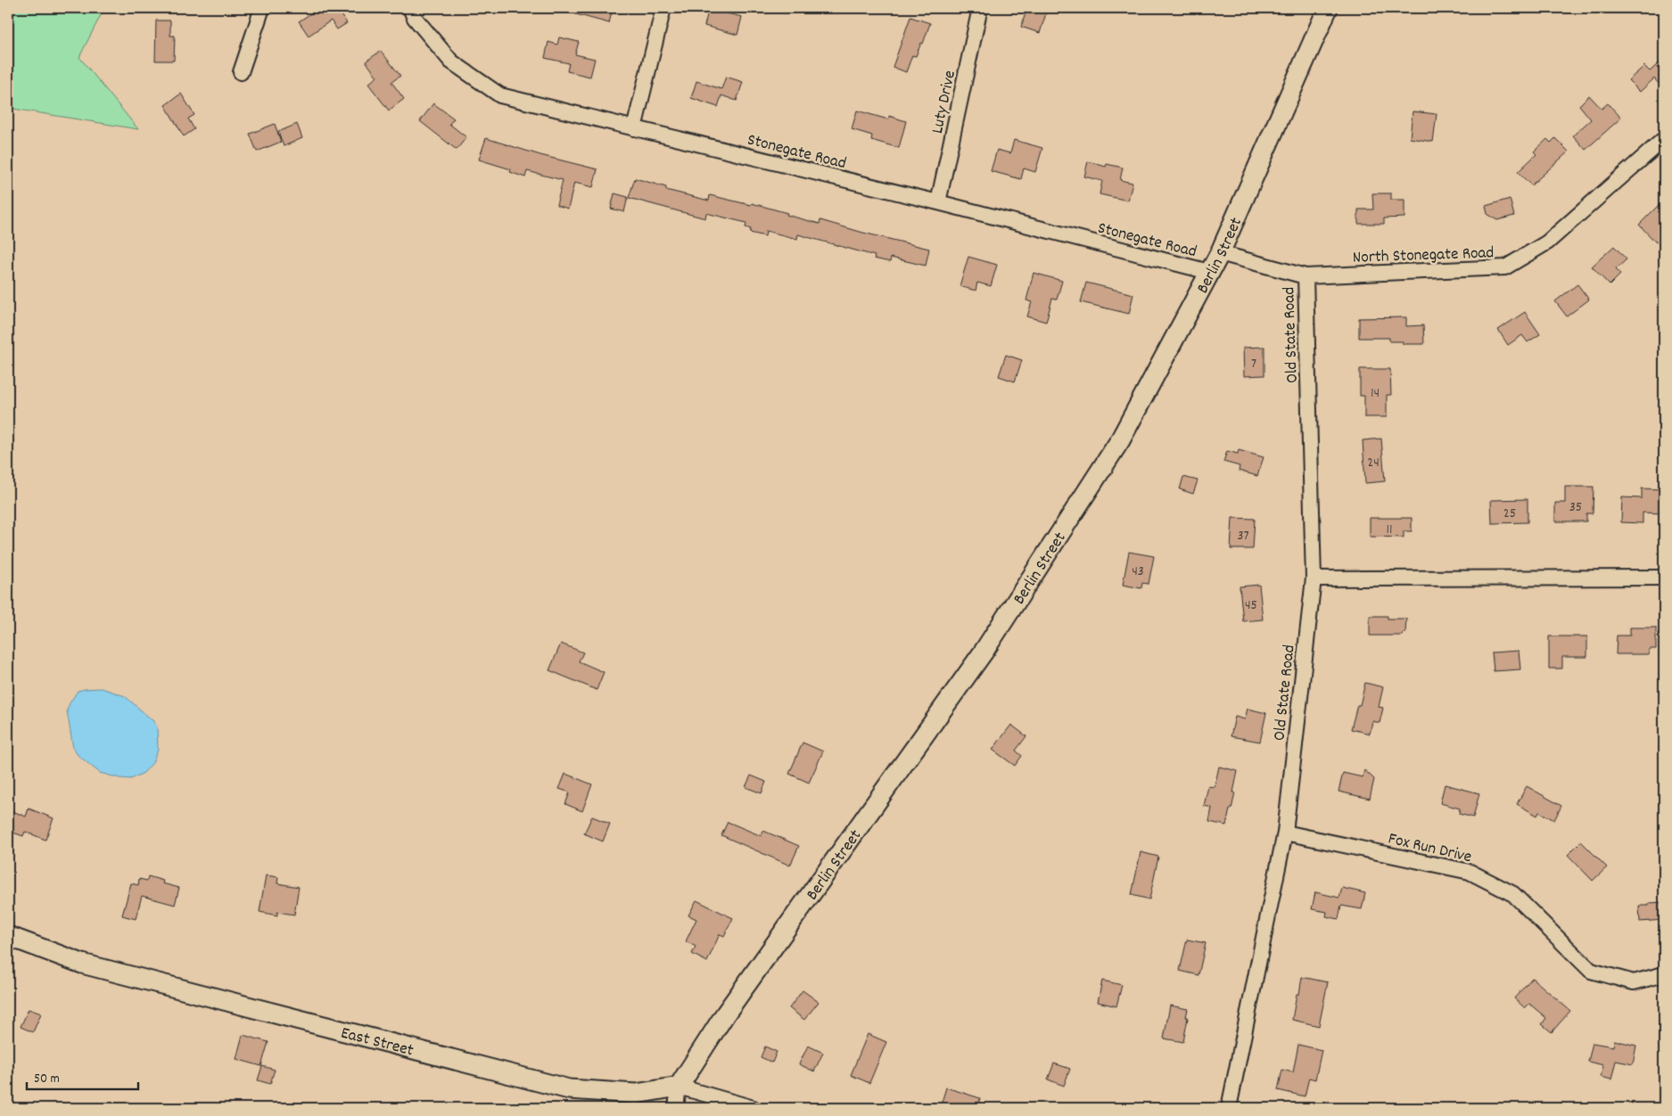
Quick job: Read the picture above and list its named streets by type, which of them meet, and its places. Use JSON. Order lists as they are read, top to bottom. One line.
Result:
{"streets":{"main road":["Berlin Street","East Street"],"street":["Luty Drive","Stonegate Road","North Stonegate Road","Old State Road","Fox Run Drive"]},"crossings":[["Luty Drive","Stonegate Road"],["Stonegate Road","Berlin Street"],["North Stonegate Road","Berlin Street"],["North Stonegate Road","Old State Road"],["Berlin Street","East Street"],["Old State Road","Fox Run Drive"]],"house_numbers":["7","14","24","35","25","11","37","43","45"],"scale_bar":"50 m"}
